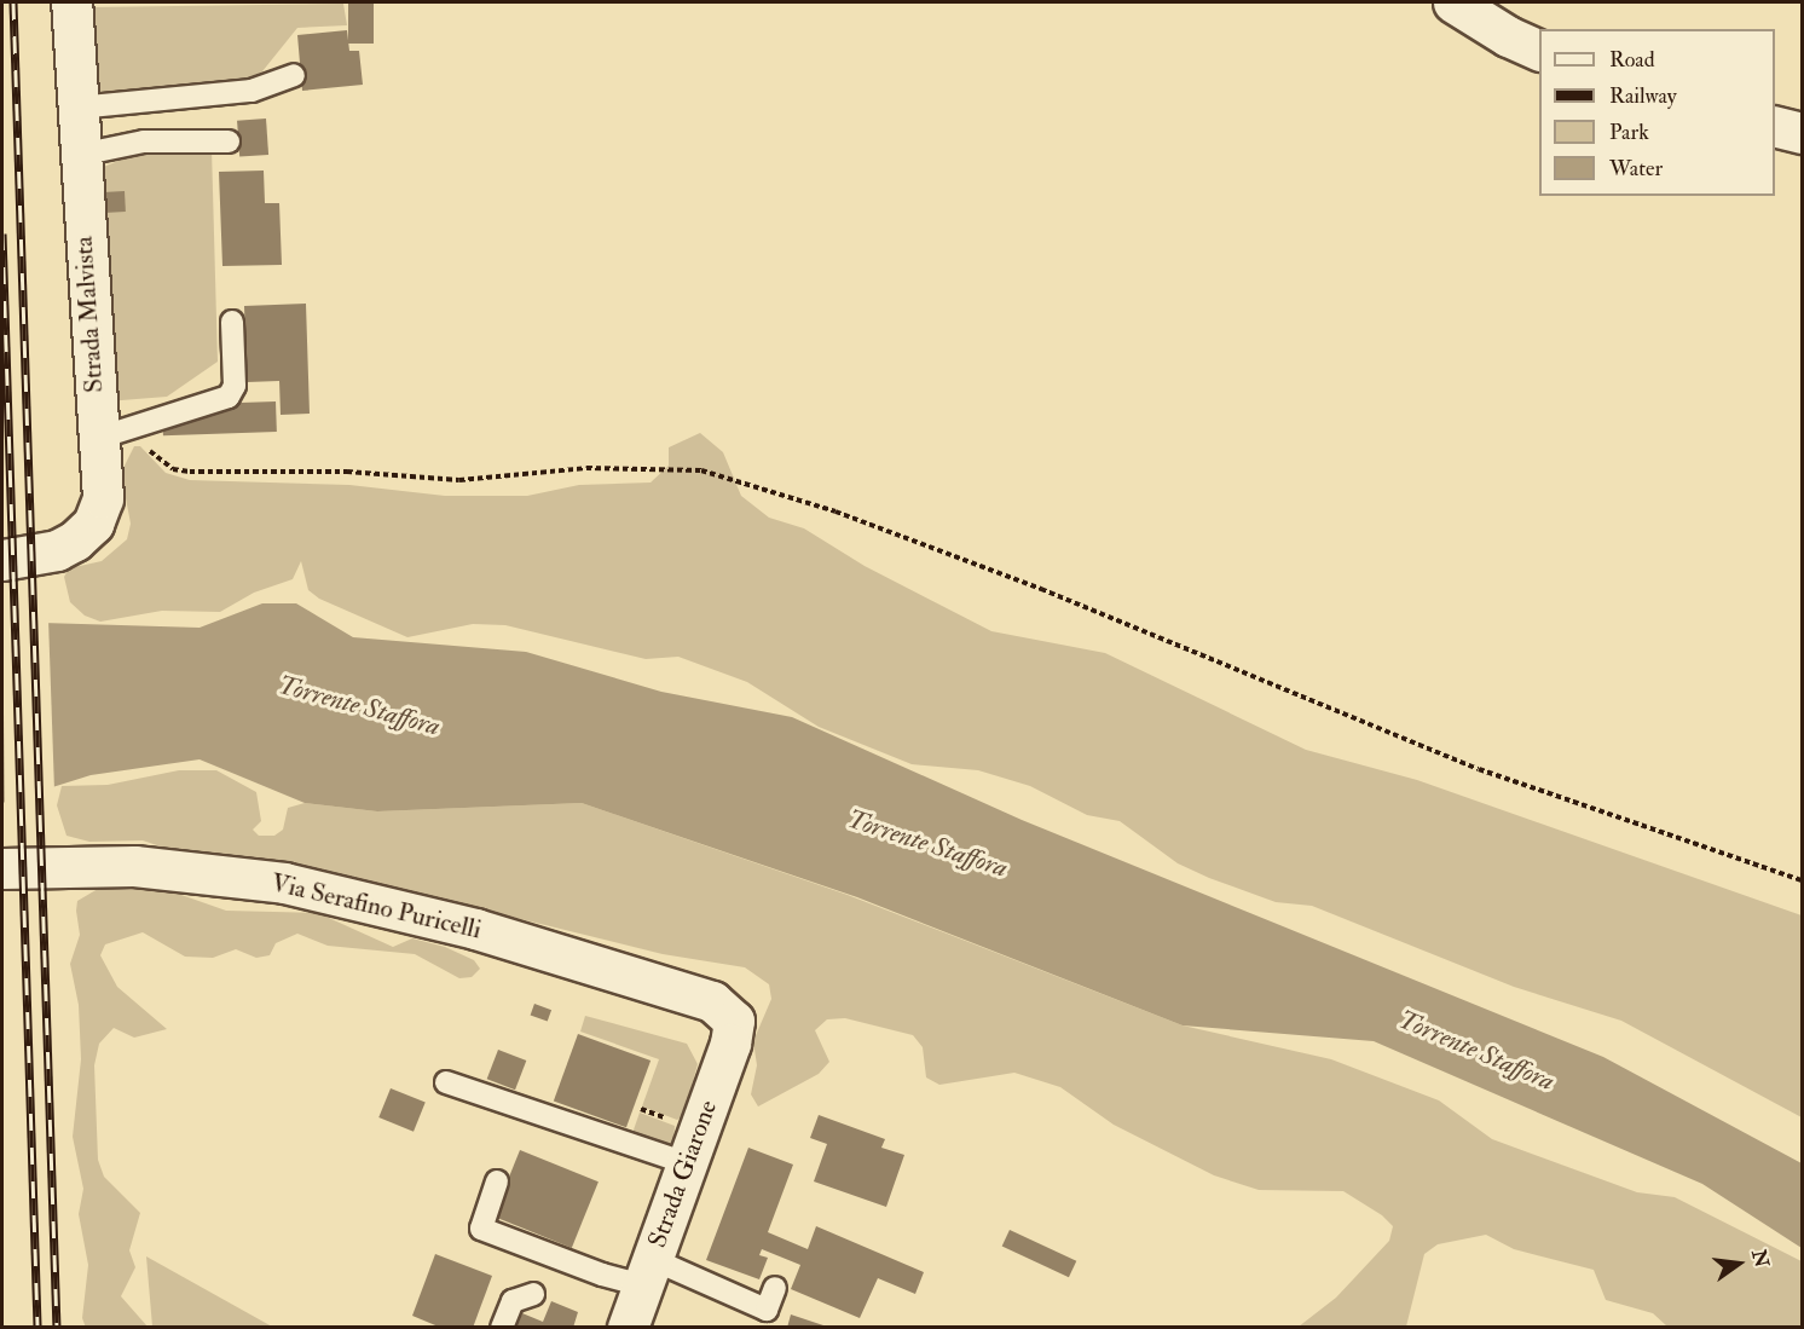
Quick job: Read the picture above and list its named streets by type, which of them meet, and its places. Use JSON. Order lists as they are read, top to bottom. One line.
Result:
{"streets":{"street":["Strada Malvista","Via Serafino Puricelli","Strada Giarone"]},"crossings":[["Via Serafino Puricelli","Strada Giarone"]],"water":["Torrente Staffora"],"legend":["Road","Railway","Park","Water"],"north":"right"}
